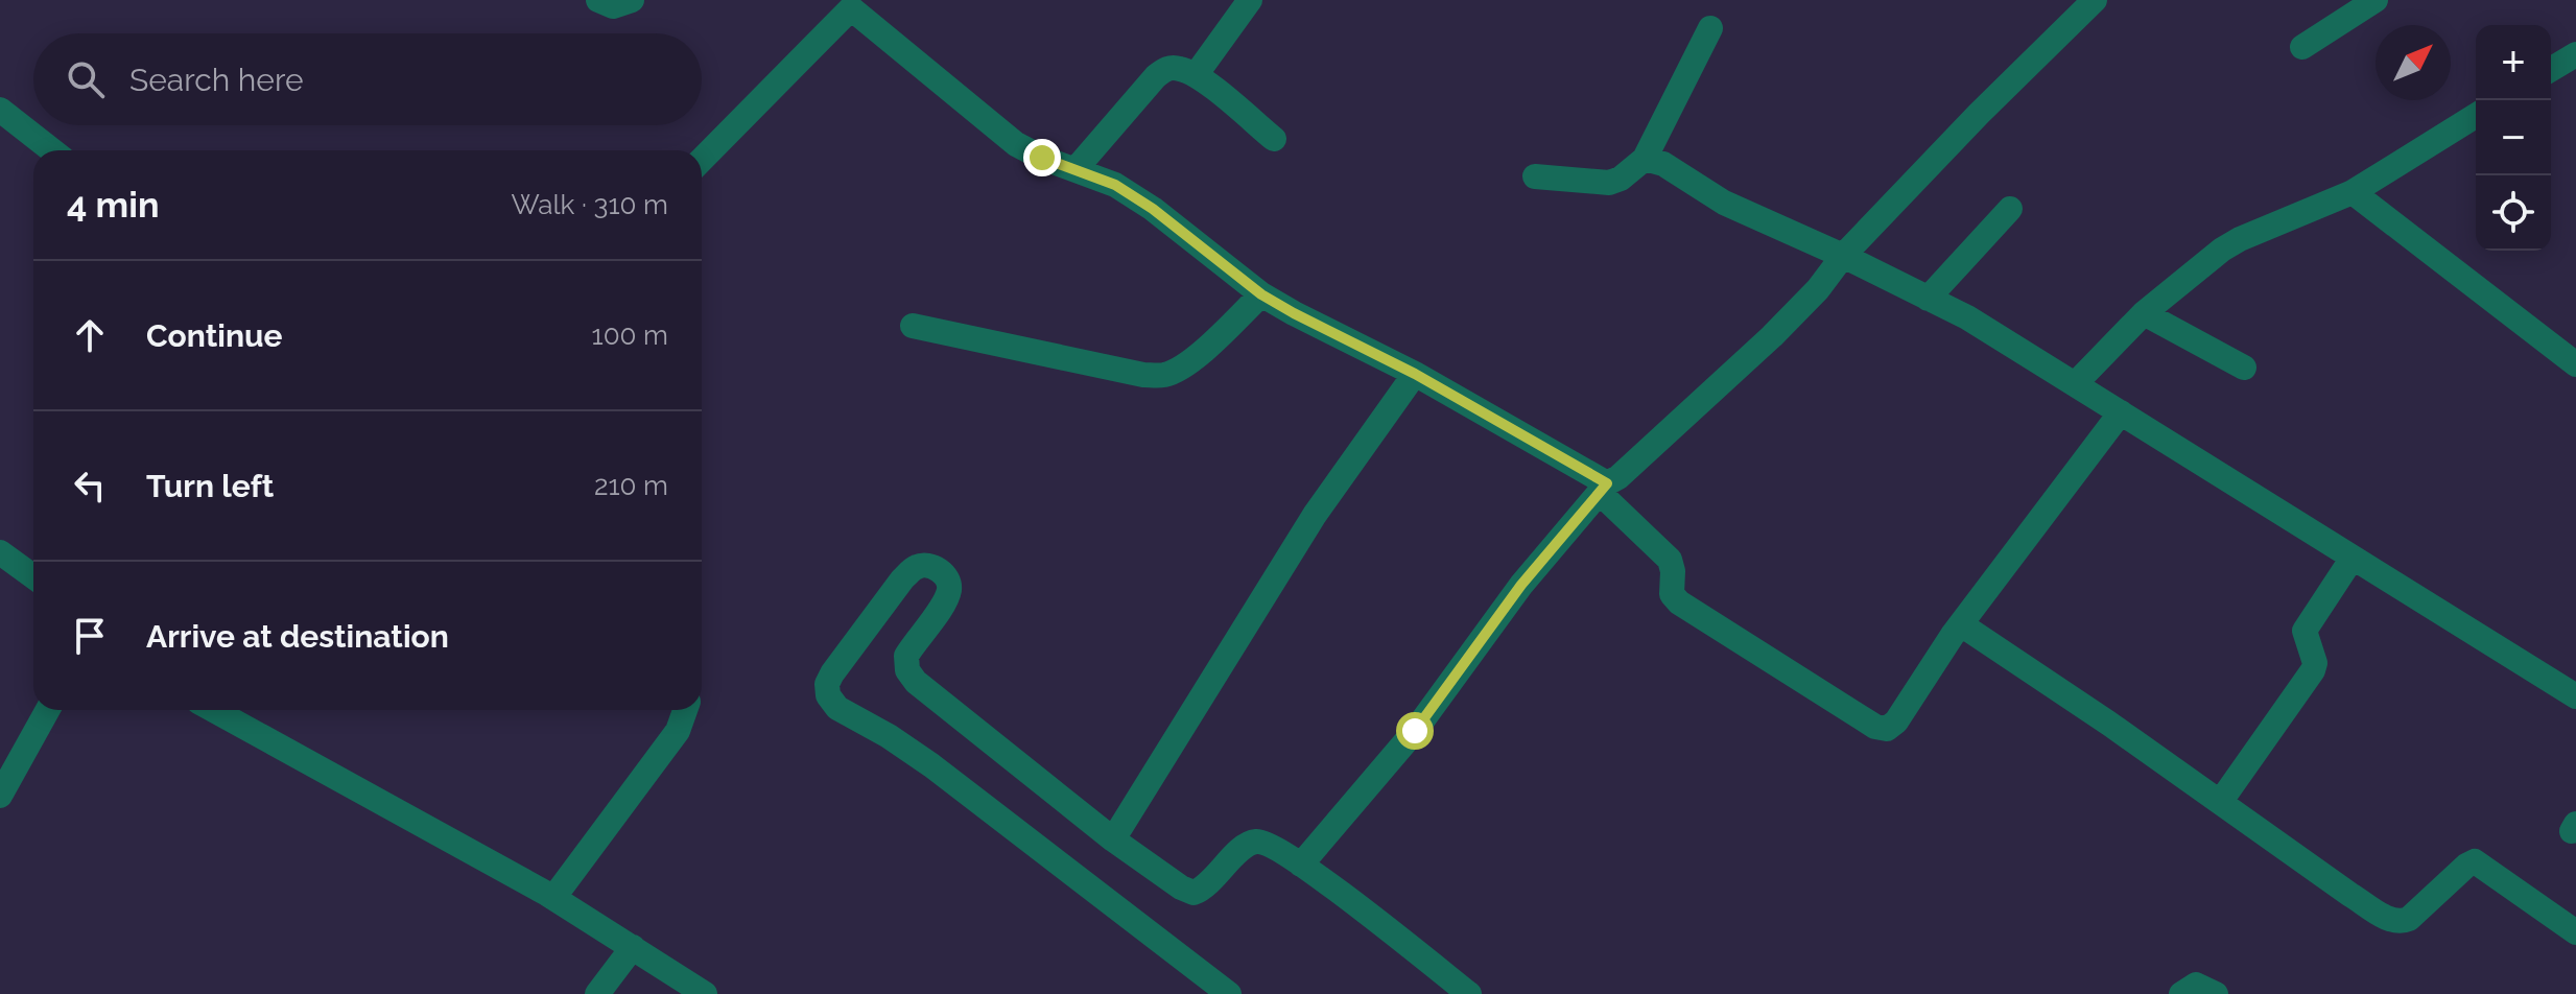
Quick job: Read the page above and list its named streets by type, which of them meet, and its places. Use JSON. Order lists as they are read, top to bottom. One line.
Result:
{"north":"top right","page":{"map_buttons":["+","−"],"search":"Search here","heading":["4 min","Walk · 310 m"],"list":[["Continue","100 m"],["Turn left","210 m"],"Arrive at destination"]}}
